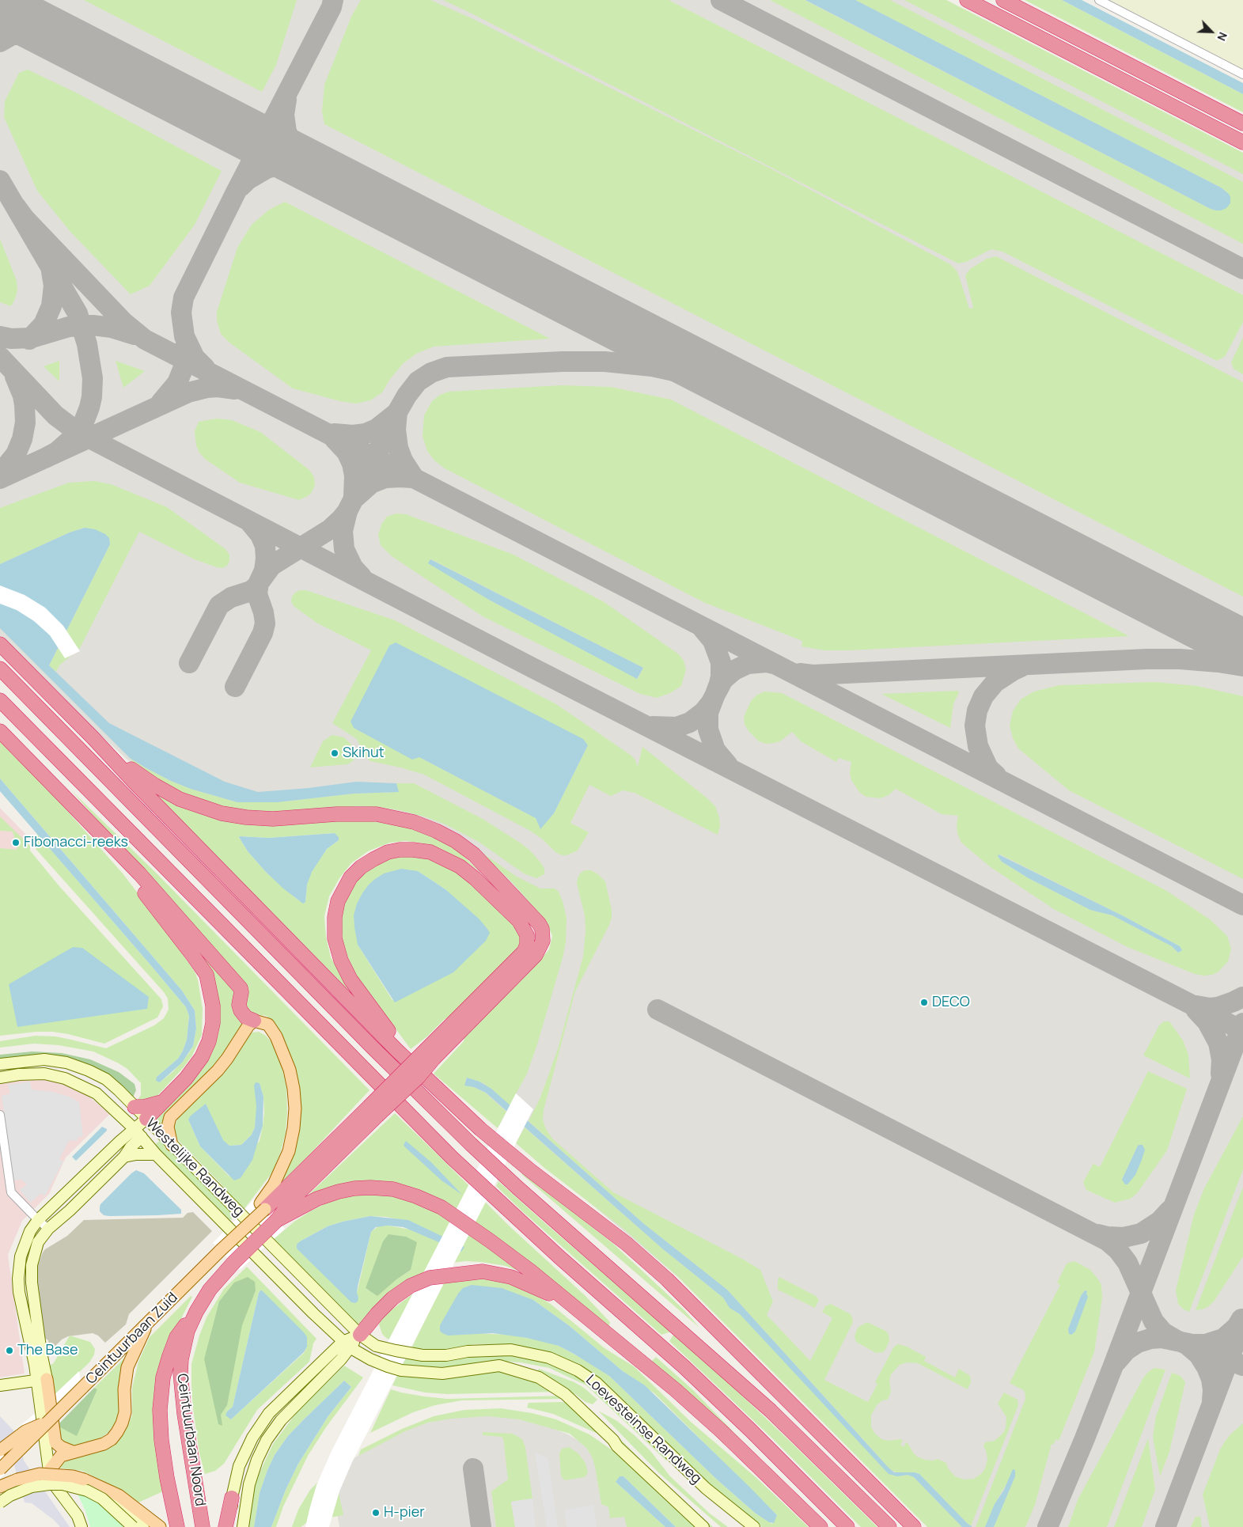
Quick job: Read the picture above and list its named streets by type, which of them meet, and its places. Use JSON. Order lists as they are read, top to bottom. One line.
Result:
{"streets":{"highway":["Ceintuurbaan Noord"],"main road":["Ceintuurbaan Zuid"],"street":["Westelijke Randweg","Loevesteinse Randweg"]},"crossings":[["Westelijke Randweg","Loevesteinse Randweg"]],"places":["Skihut","Fibonacci-reeks","DECO","The Base","H-pier"],"north":"bottom right"}
